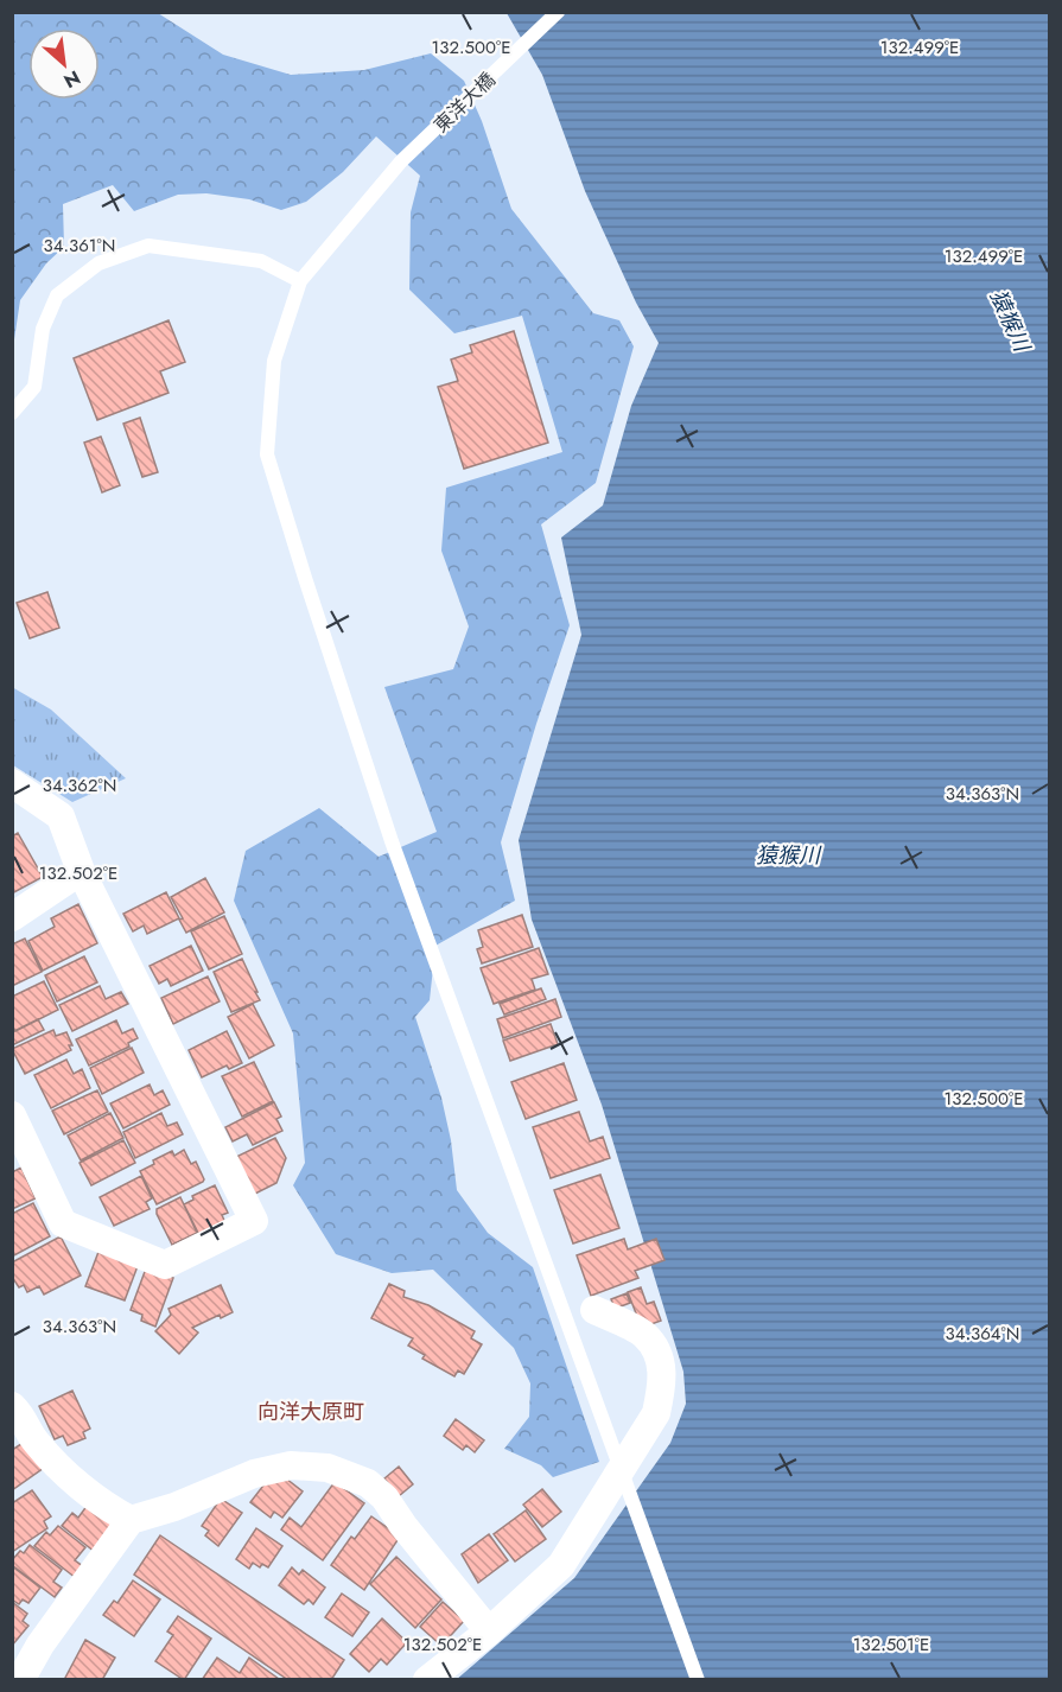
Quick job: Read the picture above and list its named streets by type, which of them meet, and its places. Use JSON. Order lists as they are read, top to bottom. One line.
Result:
{"streets":{"lane":["東洋大橋"]},"districts":["向洋大原町"],"water":["猿猴川"],"north":"bottom right","coordinates":["132.500°E","132.499°E","34.361°N","34.362°N","34.363°N","132.502°E","34.364°N","132.501°E"]}
